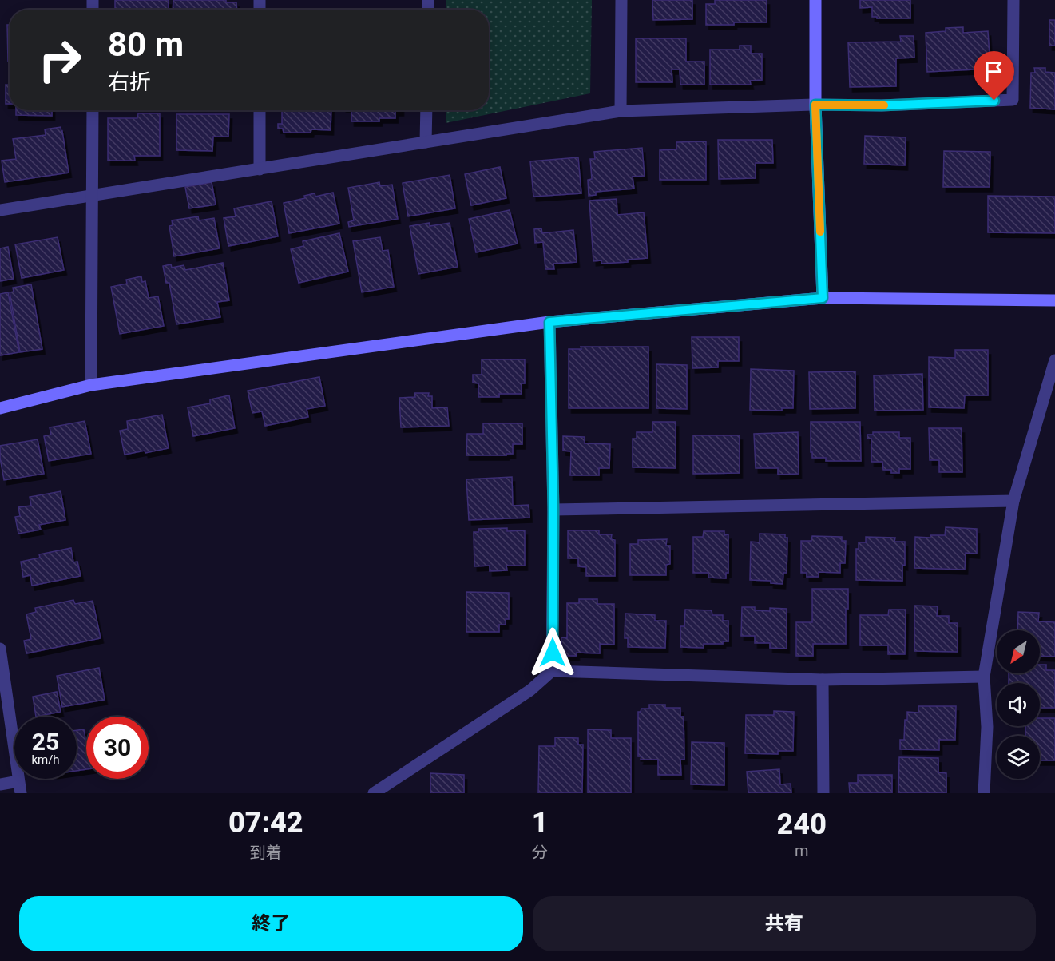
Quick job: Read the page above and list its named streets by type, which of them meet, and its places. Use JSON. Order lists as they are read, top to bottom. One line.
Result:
{"north":"bottom left","page":{"turn":["80 m","右折"],"speed":"25 km/h","limit":"30","eta":["07:42","到着","1","分","240","m"],"buttons":["終了","共有"]}}
